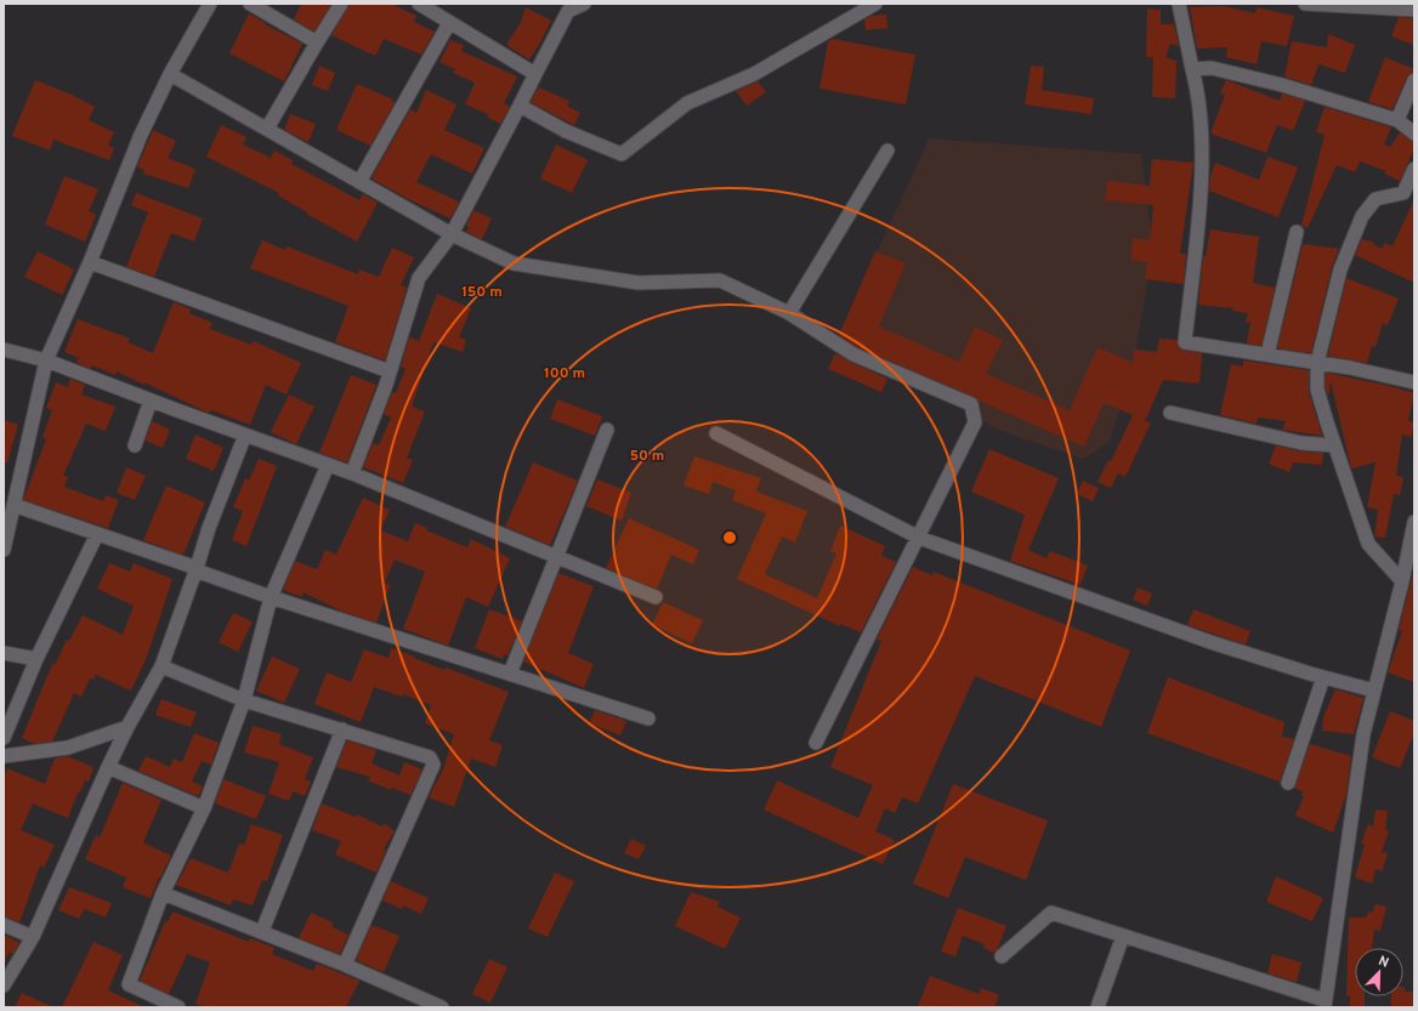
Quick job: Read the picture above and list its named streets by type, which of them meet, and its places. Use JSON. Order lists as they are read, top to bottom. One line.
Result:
{"north":"top right","rings":["150 m","100 m","50 m"]}
